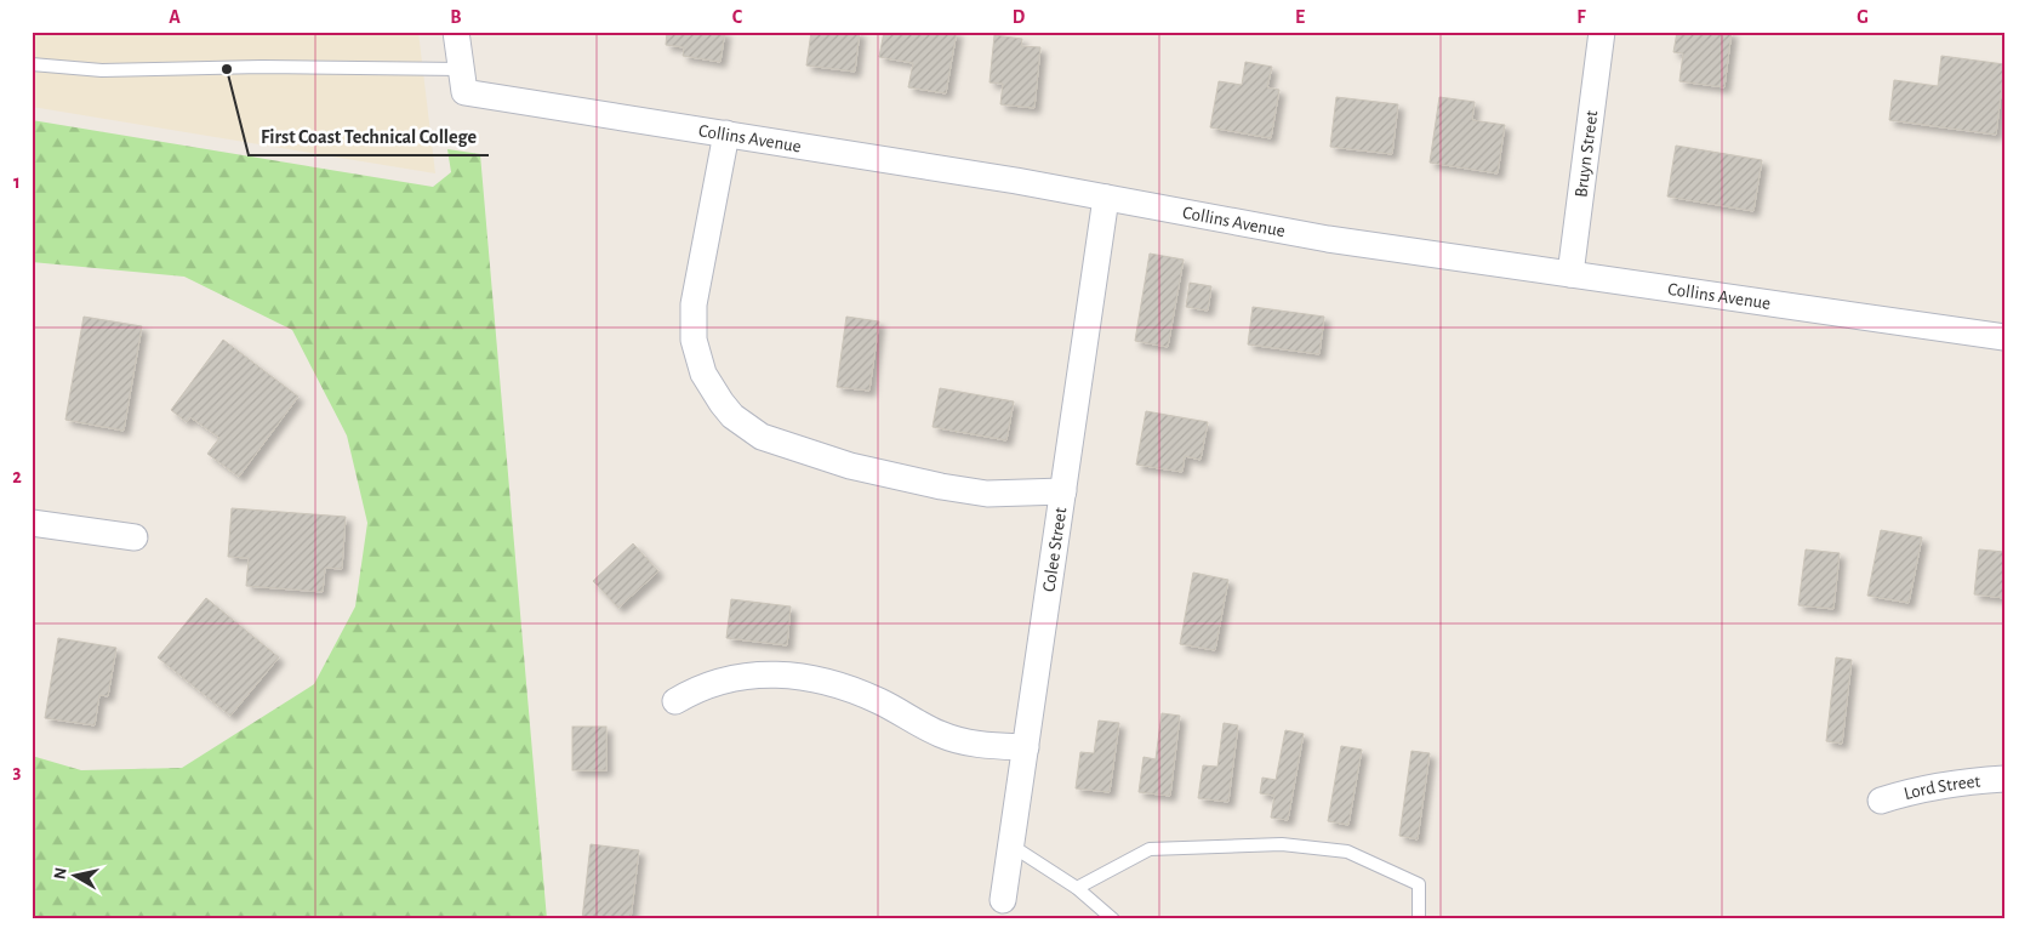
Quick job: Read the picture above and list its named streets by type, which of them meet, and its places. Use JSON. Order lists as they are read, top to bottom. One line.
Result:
{"streets":{"street":["Collins Avenue","Bruyn Street","Colee Street","Lord Street"]},"crossings":[["Collins Avenue","Bruyn Street"],["Collins Avenue","Colee Street"]],"places":["First Coast Technical College"],"north":"left","grid":{"columns":["A","B","C","D","E","F","G"],"rows":["1","2","3"]}}
